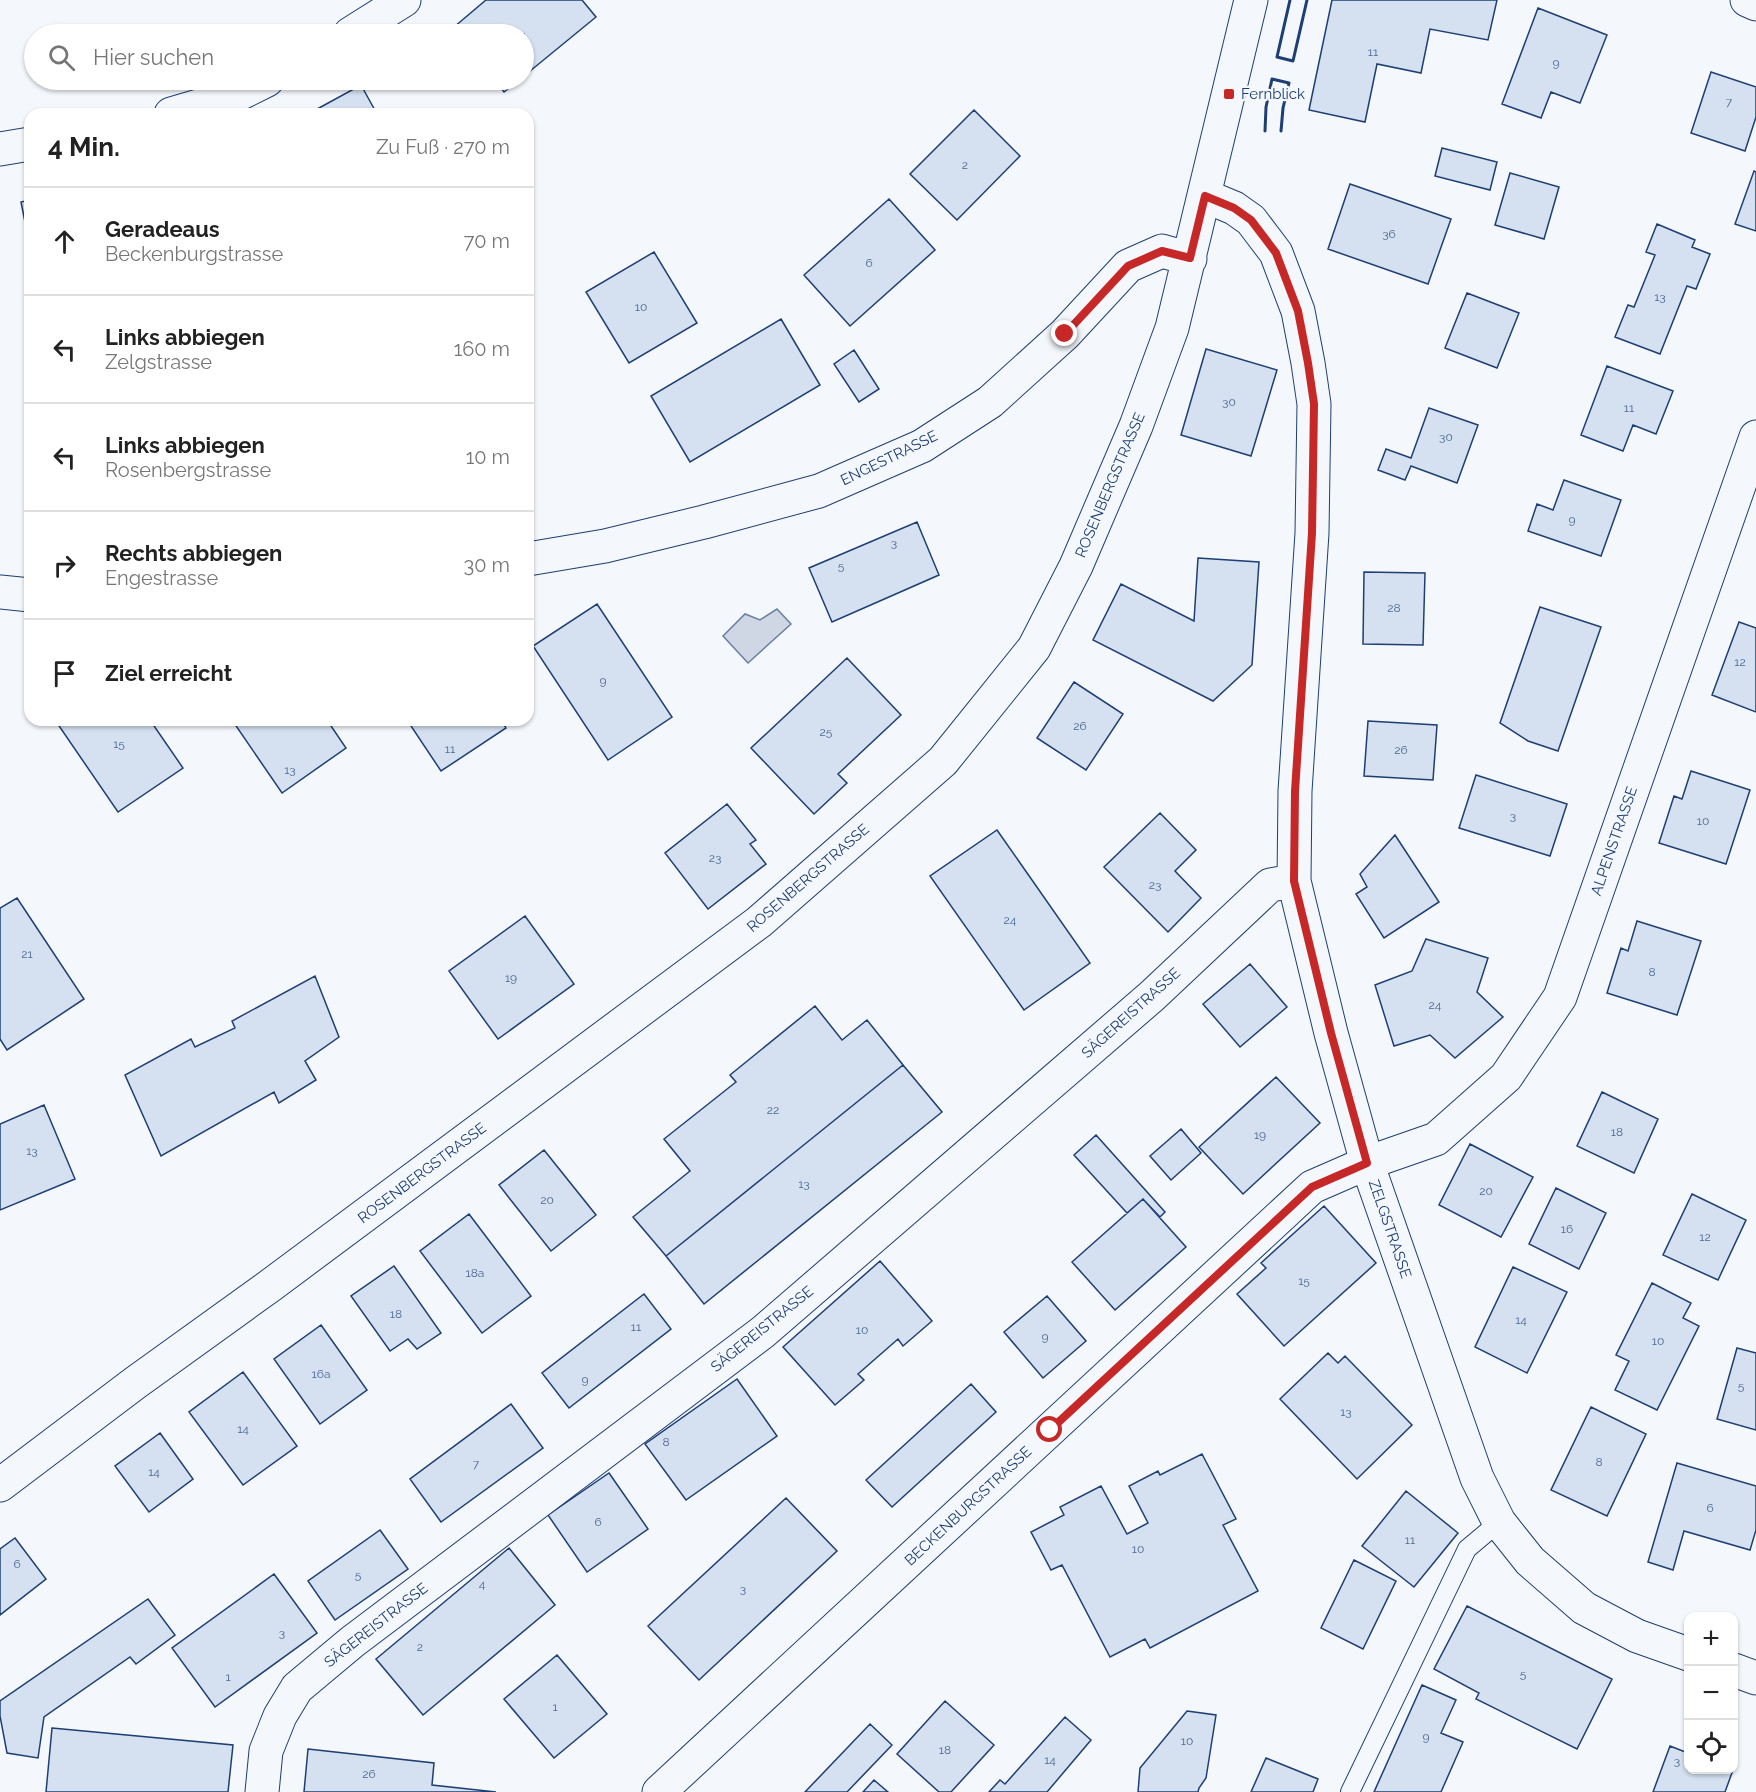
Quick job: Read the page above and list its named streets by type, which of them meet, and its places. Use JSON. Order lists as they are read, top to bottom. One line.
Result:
{"streets":{"street":["ENGESTRASSE","ROSENBERGSTRASSE","ALPENSTRASSE","SÄGEREISTRASSE","ZELGSTRASSE","BECKENBURGSTRASSE"]},"crossings":[["ENGESTRASSE","ROSENBERGSTRASSE"],["ROSENBERGSTRASSE","ZELGSTRASSE"],["ALPENSTRASSE","ZELGSTRASSE"],["ALPENSTRASSE","BECKENBURGSTRASSE"],["SÄGEREISTRASSE","ZELGSTRASSE"],["ZELGSTRASSE","BECKENBURGSTRASSE"]],"places":{"transit":["Fernblick"]},"house_numbers":["11","9","7","2","36","6","13","10","30","11","30","9","3","5","28","12","9","26","25","15","11","26","13","3","10","23","23","24","21","8","19","24","22","18","19","13","13","20","20","16","12","18a","15","18","14","11","10","9","10","16a","9","5","13","14","8","8","7","14","6","6","11","10","6","5","4","3","3","2","5","1","1","9","10","18","14","3","26"],"page":{"search":"Hier suchen","heading":["4 Min.","Zu Fuß · 270 m"],"list":[["Geradeaus","Beckenburgstrasse","70 m"],["Links abbiegen","Zelgstrasse","160 m"],["Links abbiegen","Rosenbergstrasse","10 m"],["Rechts abbiegen","Engestrasse","30 m"],"Ziel erreicht"],"map_buttons":["+","−"]}}
